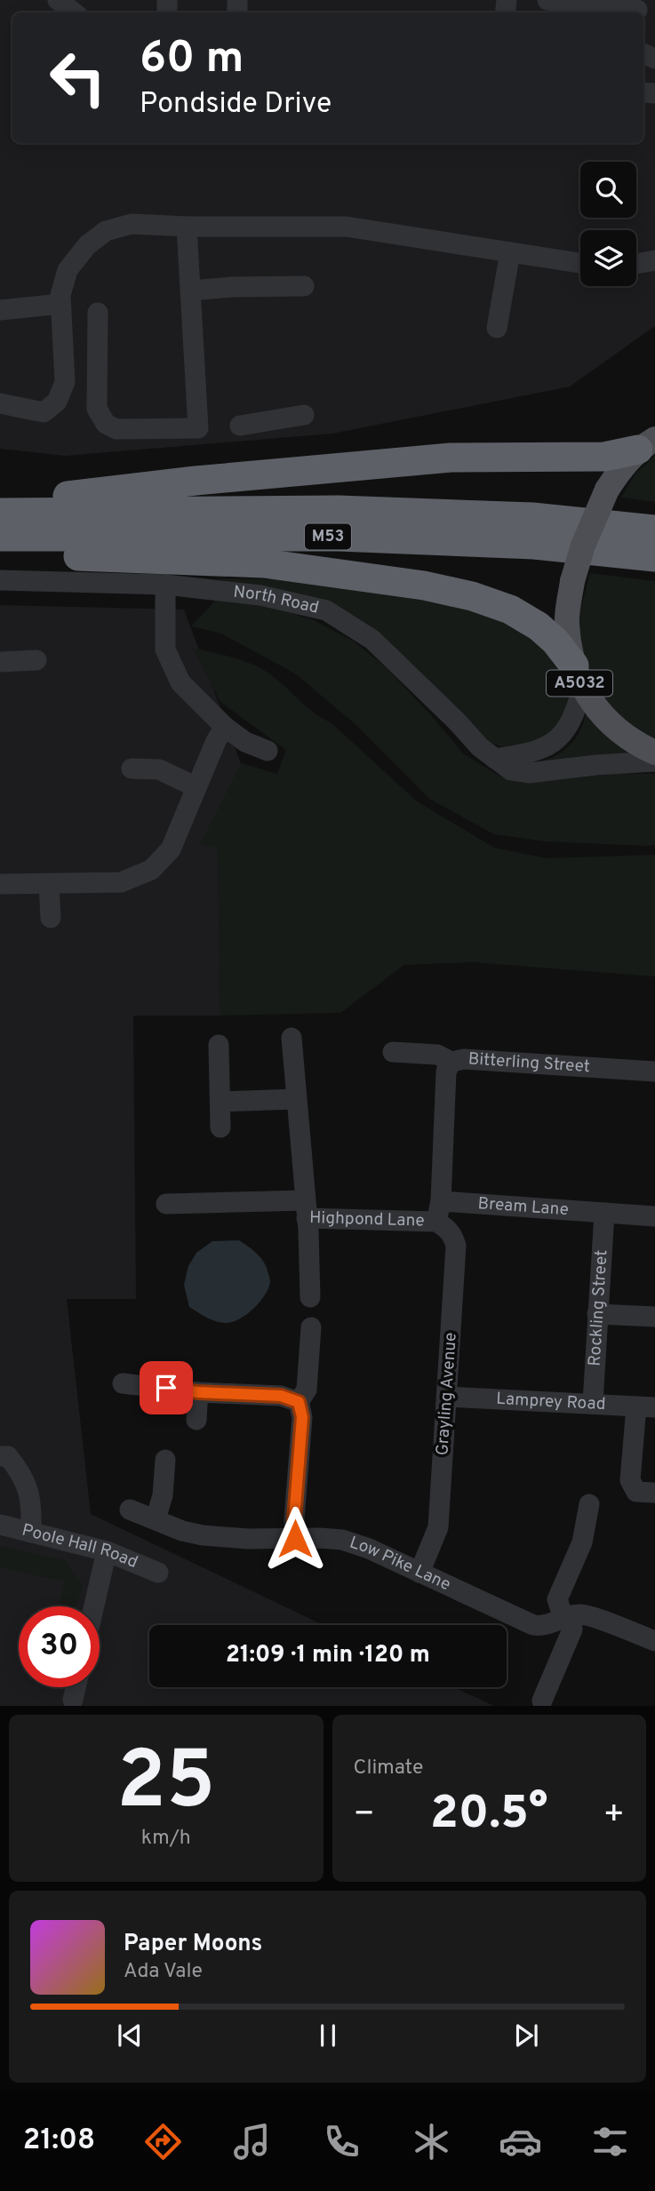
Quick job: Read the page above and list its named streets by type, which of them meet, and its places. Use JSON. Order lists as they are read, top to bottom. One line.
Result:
{"streets":{"highway":["M53"],"main road":["A5032"],"street":["North Road","Bitterling Street","Bream Lane","Highpond Lane","Rockling Street","Grayling Avenue","Lamprey Road","Poole Hall Road","Low Pike Lane"]},"crossings":[["Bitterling Street","Bream Lane"],["Bitterling Street","Highpond Lane"],["Bitterling Street","Grayling Avenue"],["Bream Lane","Rockling Street"],["Highpond Lane","Grayling Avenue"],["Rockling Street","Lamprey Road"],["Grayling Avenue","Lamprey Road"],["Grayling Avenue","Low Pike Lane"]],"page":{"turn":["60 m","Pondside Drive"],"limit":"30","trip":"21:09 · 1 min · 120 m","tile":[["25","km/h"],"Climate"],"heat":["−","20.5°","+"],"song":["Paper Moons","Ada Vale"],"tabs":"21:08"}}
